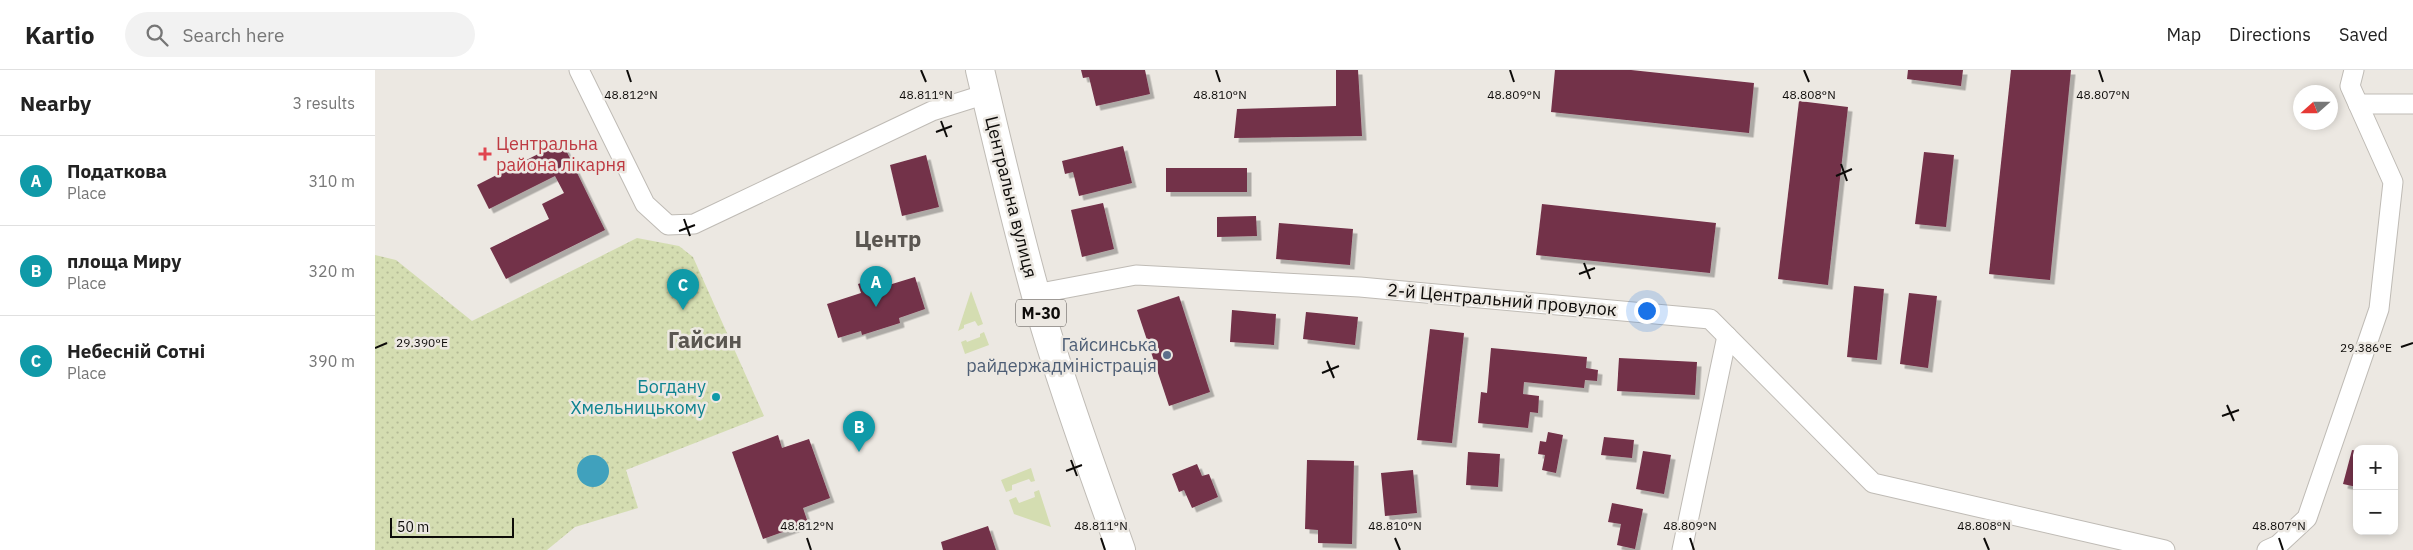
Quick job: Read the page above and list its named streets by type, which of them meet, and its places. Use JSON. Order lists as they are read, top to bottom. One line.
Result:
{"streets":{"highway":["Центральна вулиця","М-30"],"street":["2-й Центральний провулок"]},"crossings":[["Центральна вулиця","2-й Центральний провулок"]],"districts":["Центр","Гайсин"],"places":{"health":["Центральна района лікарня"],"other":["Гайсинська райдержадміністрація","Богдану Хмельницькому"]},"scale_bar":"50 m","north":"left","page":{"header":"Kartio","search":"Search here","nav":["Map","Directions","Saved"],"heading":["Nearby","3 results"],"list":[{"mark":"A","name":"Податкова","note":"Place","value":"310 m"},{"mark":"B","name":"площа Миру","note":"Place","value":"320 m"},{"mark":"C","name":"Небесній Сотні","note":"Place","value":"390 m"}],"pins":["A","C","B"],"map_buttons":["+","−"],"scale":"50 m"},"coordinates":["48.812°N","48.811°N","48.810°N","48.809°N","48.808°N","48.807°N","29.390°E","29.386°E"]}
